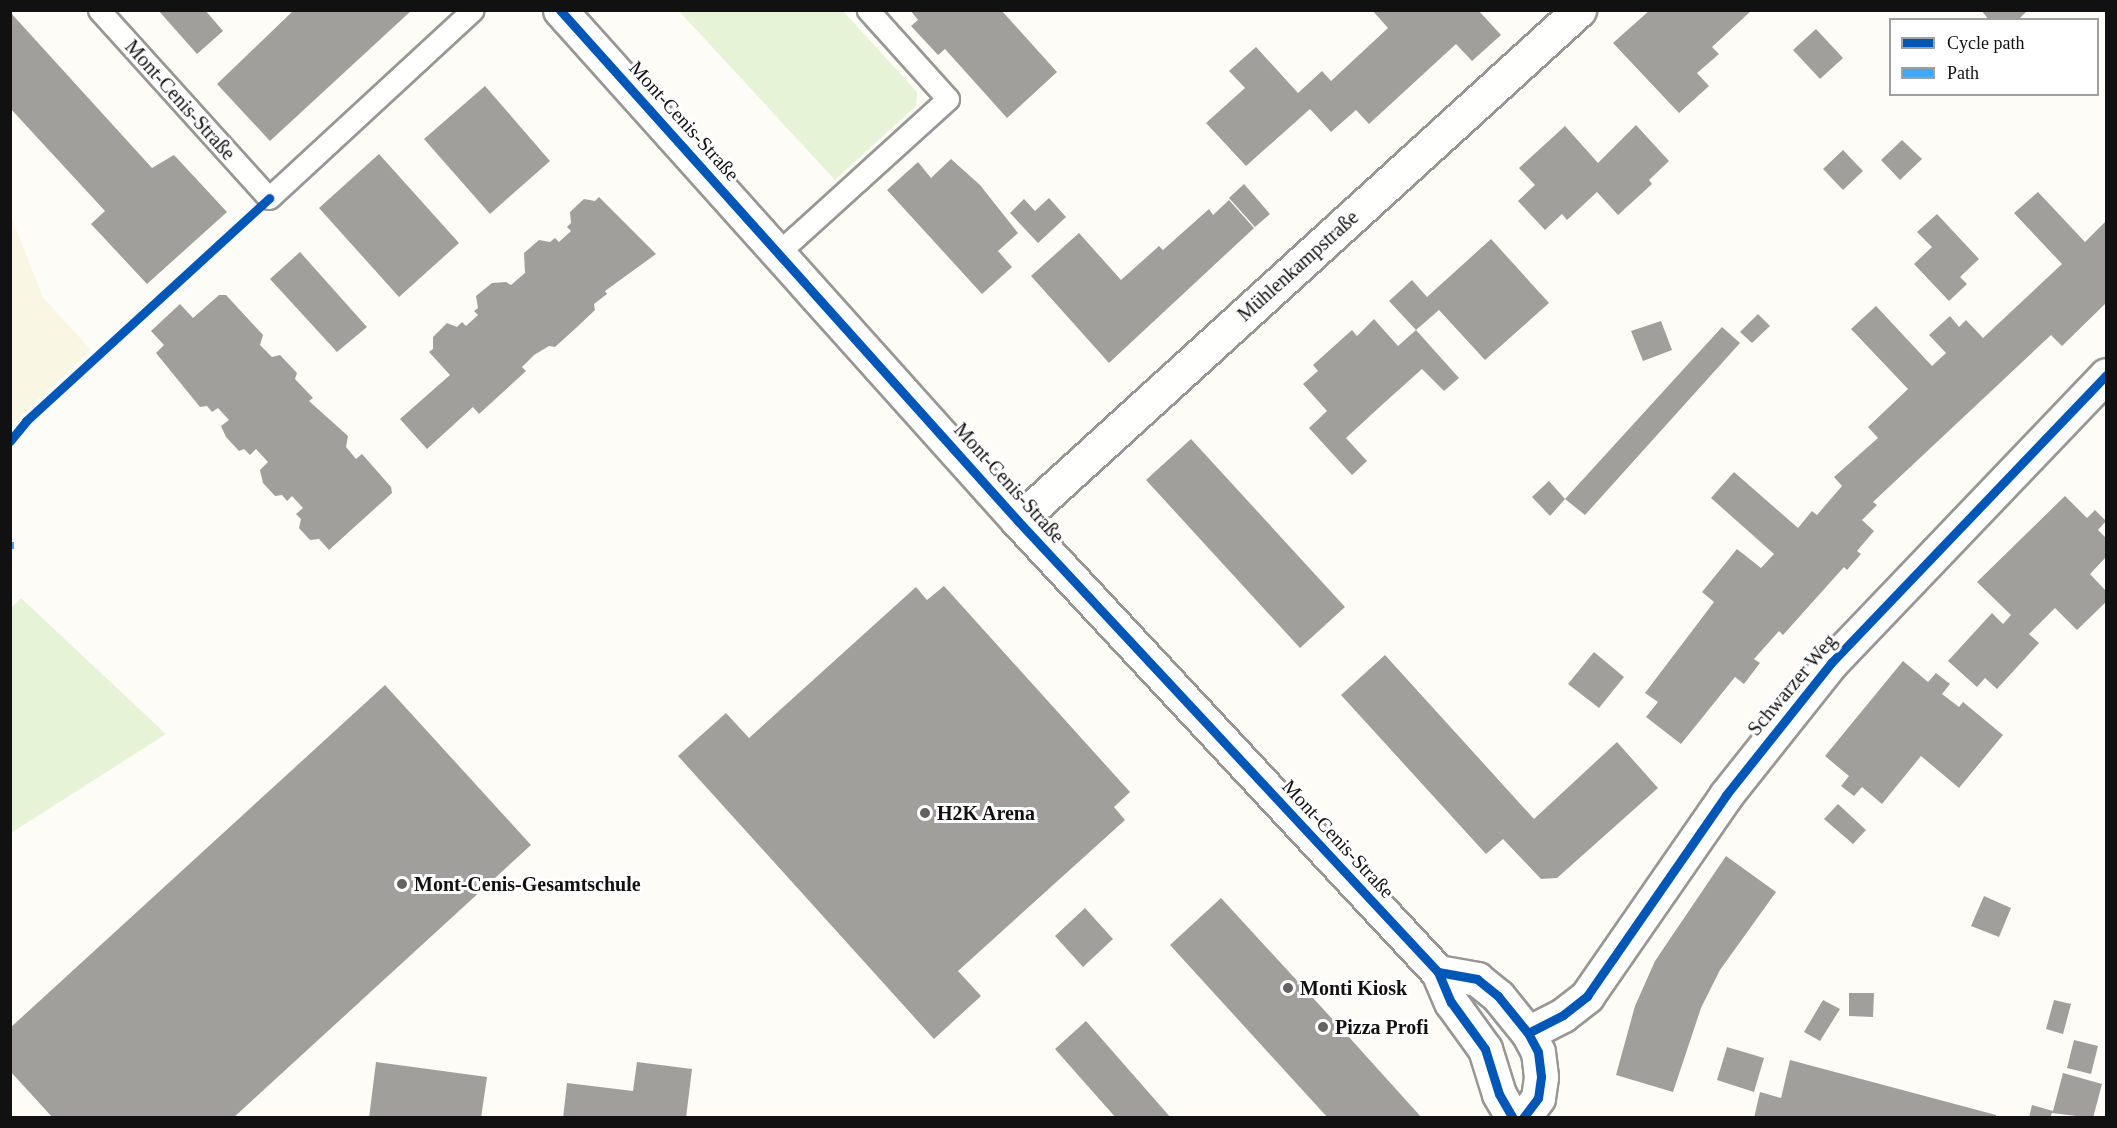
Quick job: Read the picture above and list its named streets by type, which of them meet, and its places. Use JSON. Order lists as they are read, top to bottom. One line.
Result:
{"streets":{"street":["Mont-Cenis-Straße","Mühlenkampstraße","Schwarzer Weg"]},"crossings":[["Mont-Cenis-Straße","Mühlenkampstraße"]],"places":["H2K Arena","Mont-Cenis-Gesamtschule","Monti Kiosk","Pizza Profi"],"legend":["Cycle path","Path"]}
